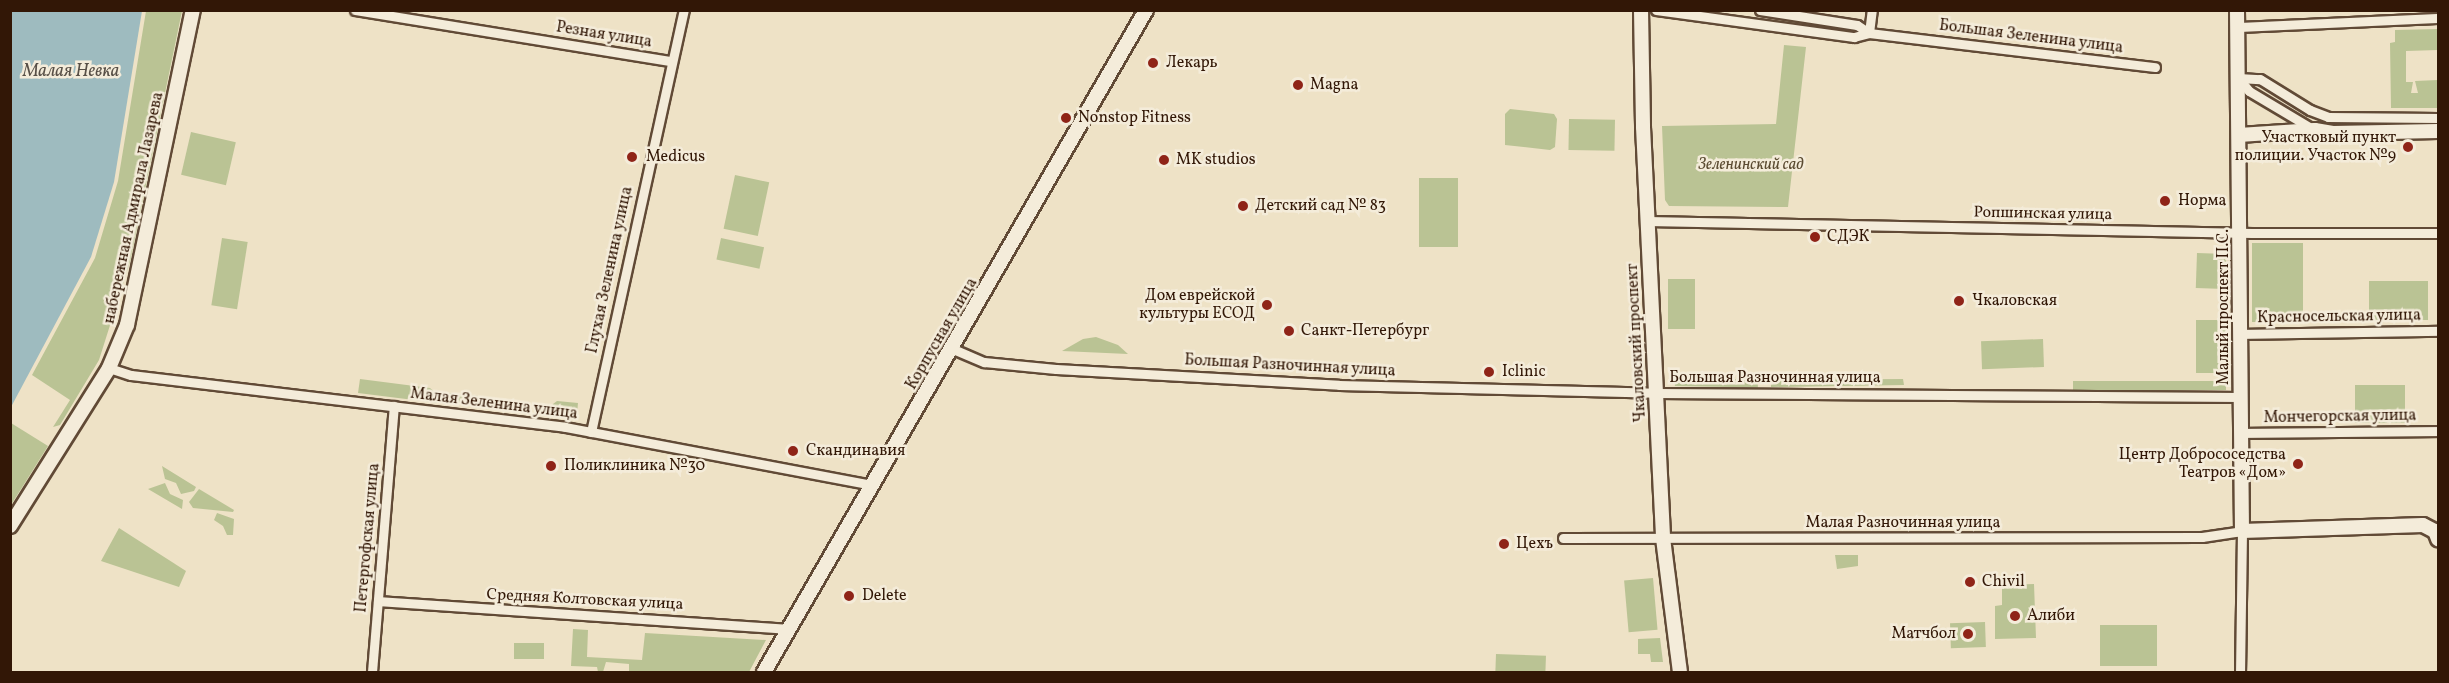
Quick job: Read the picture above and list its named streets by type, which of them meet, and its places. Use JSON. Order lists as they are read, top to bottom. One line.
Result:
{"streets":{"street":["Резная улица","Большая Зеленина улица","набережная Адмирала Лазарева","Ропшинская улица","Глухая Зеленина улица","Малый проспект П.С.","Красносельская улица","Корпусная улица","Чкаловский проспект","Большая Разночинная улица","Малая Зеленина улица","Мончегорская улица","Малая Разночинная улица","Петергофская улица","Средняя Колтовская улица"]},"crossings":[["Резная улица","Глухая Зеленина улица"],["набережная Адмирала Лазарева","Малая Зеленина улица"],["Ропшинская улица","Малый проспект П.С."],["Ропшинская улица","Чкаловский проспект"],["Глухая Зеленина улица","Малая Зеленина улица"],["Малый проспект П.С.","Красносельская улица"],["Малый проспект П.С.","Большая Разночинная улица"],["Малый проспект П.С.","Мончегорская улица"],["Малый проспект П.С.","Малая Разночинная улица"],["Корпусная улица","Большая Разночинная улица"],["Корпусная улица","Малая Зеленина улица"],["Корпусная улица","Средняя Колтовская улица"],["Чкаловский проспект","Большая Разночинная улица"],["Чкаловский проспект","Малая Разночинная улица"],["Малая Зеленина улица","Петергофская улица"],["Петергофская улица","Средняя Колтовская улица"]],"water":["Малая Невка"],"parks":["Зеленинский сад"],"places":["Лекарь","Magna","Nonstop Fitness","Участковый пункт полиции. Участок №9","Medicus","MK studios","Норма","Детский сад № 83","СДЭК","Чкаловская","Дом еврейской культуры ЕСОД","Санкт-Петербург","Iclinic","Скандинавия","Центр Добрососедства Театров «Дом»","Поликлиника №30","Цехъ","Chivil","Delete","Алиби","Матчбол"]}
